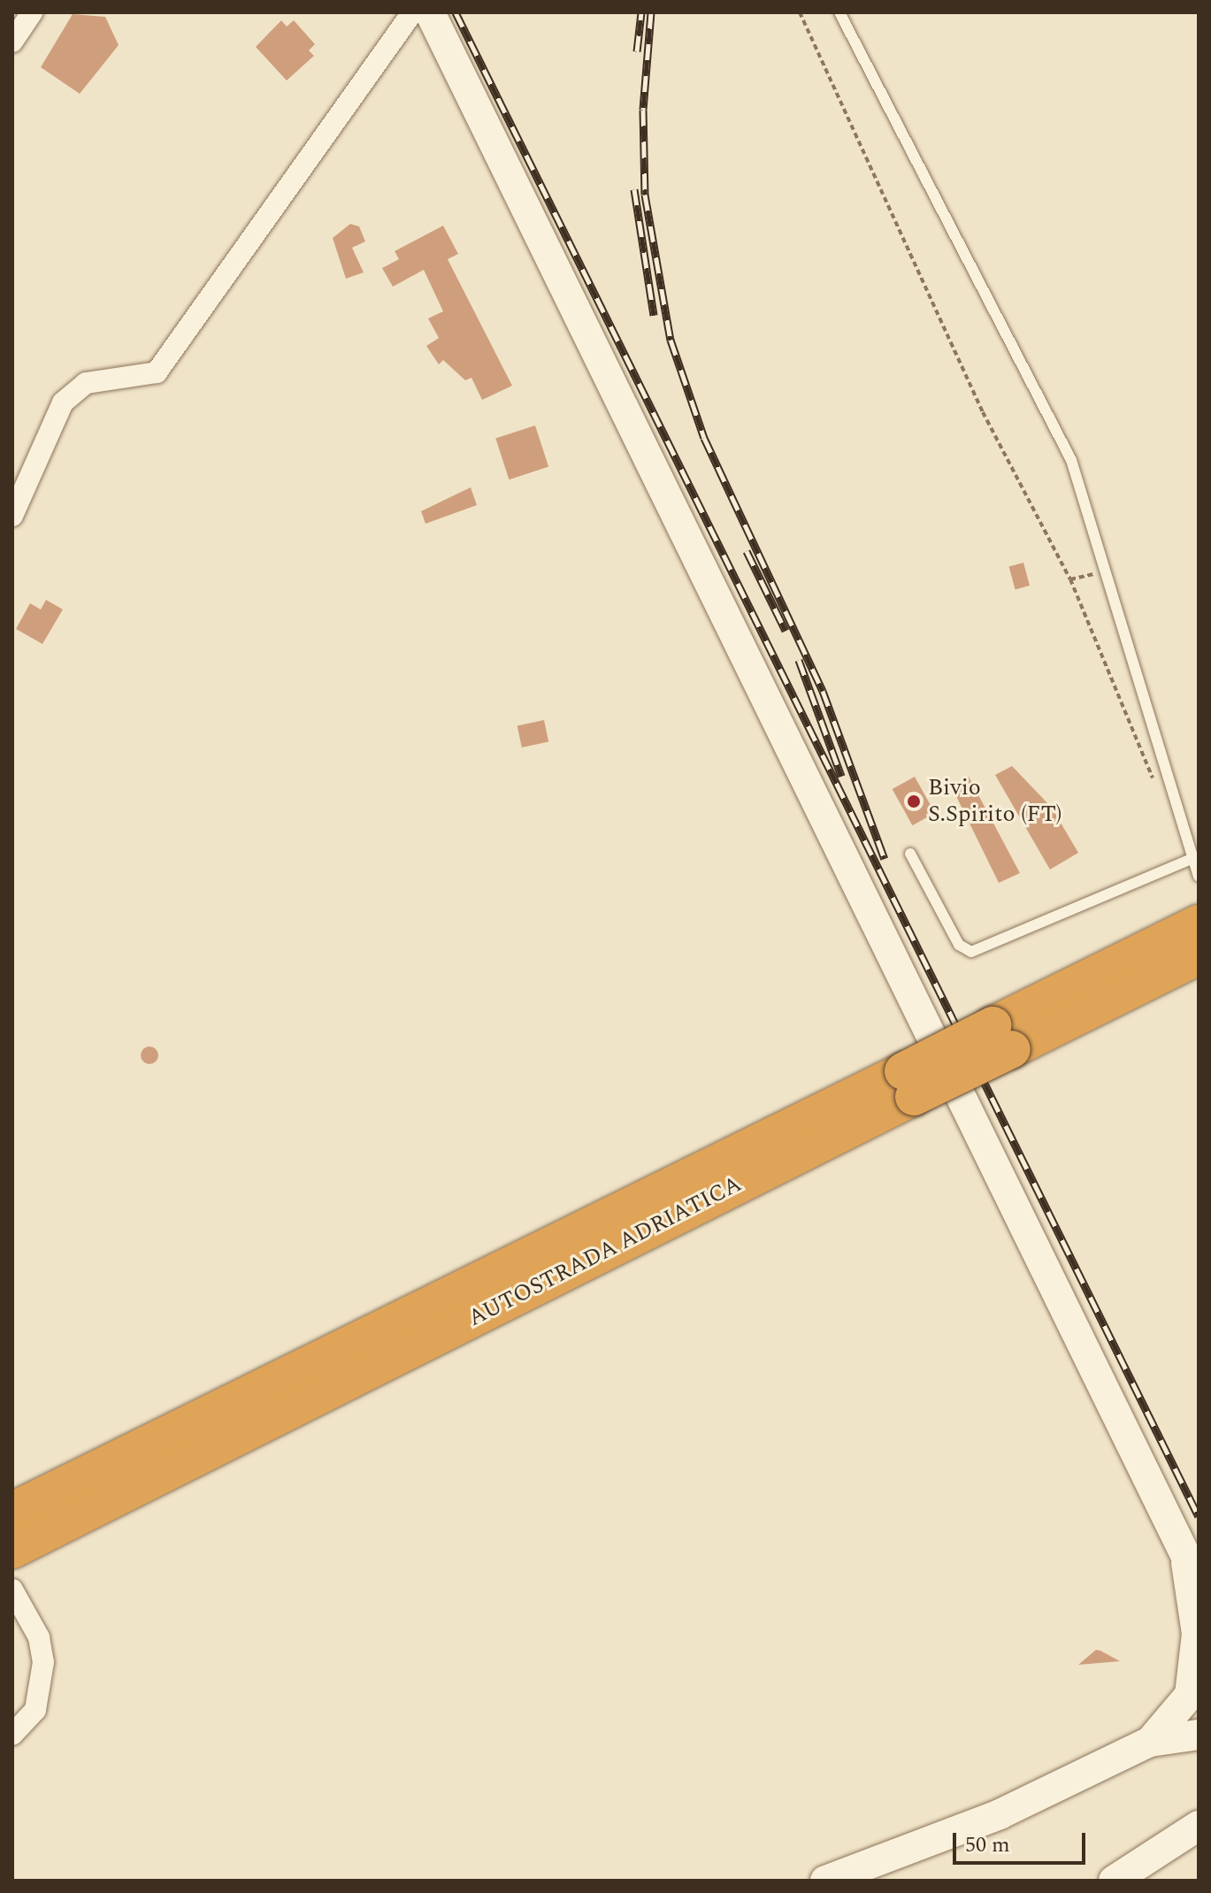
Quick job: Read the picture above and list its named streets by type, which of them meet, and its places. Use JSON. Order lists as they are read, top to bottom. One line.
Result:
{"streets":{"highway":["AUTOSTRADA ADRIATICA"]},"places":["Bivio S.Spirito (FT)"],"scale_bar":"50 m"}
